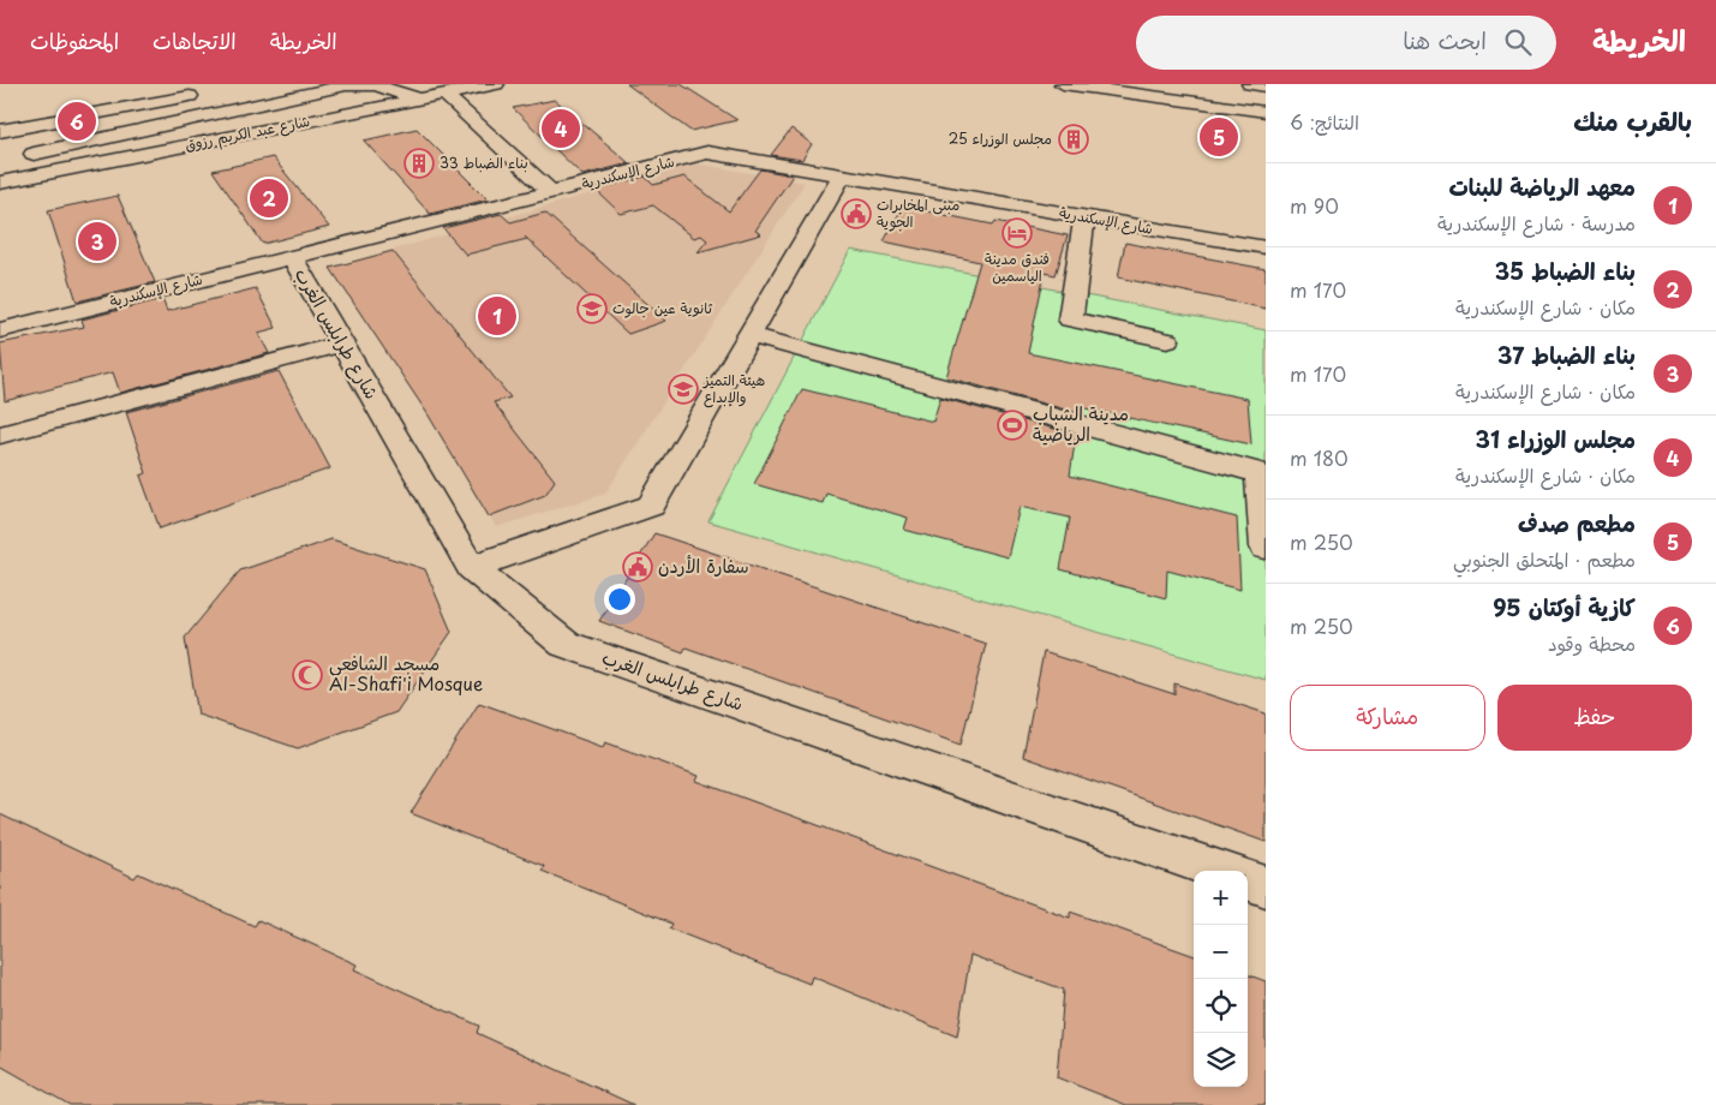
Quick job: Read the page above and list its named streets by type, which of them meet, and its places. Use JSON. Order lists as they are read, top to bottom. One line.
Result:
{"streets":{"main road":["شارع عبد الكريم رزوق","شارع الإسكندرية","شارع طرابلس الغرب"]},"crossings":[["شارع الإسكندرية","شارع طرابلس الغرب"]],"places":{"building":["مجلس الوزراء 25","بناء الضباط 33"],"public building":["مبنى المخابرات الجوية","سفارة الأردن"],"hotel":["فندق مدينة الياسمين"],"school or university":["ثانوية عين جالوت","هيئة التميز والإبداع"],"sports":["مدينة الشباب الرياضية"],"mosque":["مسجد الشافعي Al-Shafi'i Mosque"]},"page":{"header":"الخريطة","search":"ابحث هنا","nav":["الخريطة","الاتجاهات","المحفوظات"],"heading":["بالقرب منك","النتائج: 6"],"pins":["6","4","5","2","3","1"],"list":[{"mark":"1","name":"معهد الرياضة للبنات","note":"مدرسة · شارع الإسكندرية","value":"90 m"},{"mark":"2","name":"بناء الضباط 35","note":"مكان · شارع الإسكندرية","value":"170 m"},{"mark":"3","name":"بناء الضباط 37","note":"مكان · شارع الإسكندرية","value":"170 m"},{"mark":"4","name":"مجلس الوزراء 31","note":"مكان · شارع الإسكندرية","value":"180 m"},{"mark":"5","name":"مطعم صدف","note":"مطعم · المتحلق الجنوبي","value":"250 m"},{"mark":"6","name":"كازية أوكتان 95","note":"محطة وقود","value":"250 m"}],"buttons":["حفظ","مشاركة"],"map_buttons":["+","−"]}}
